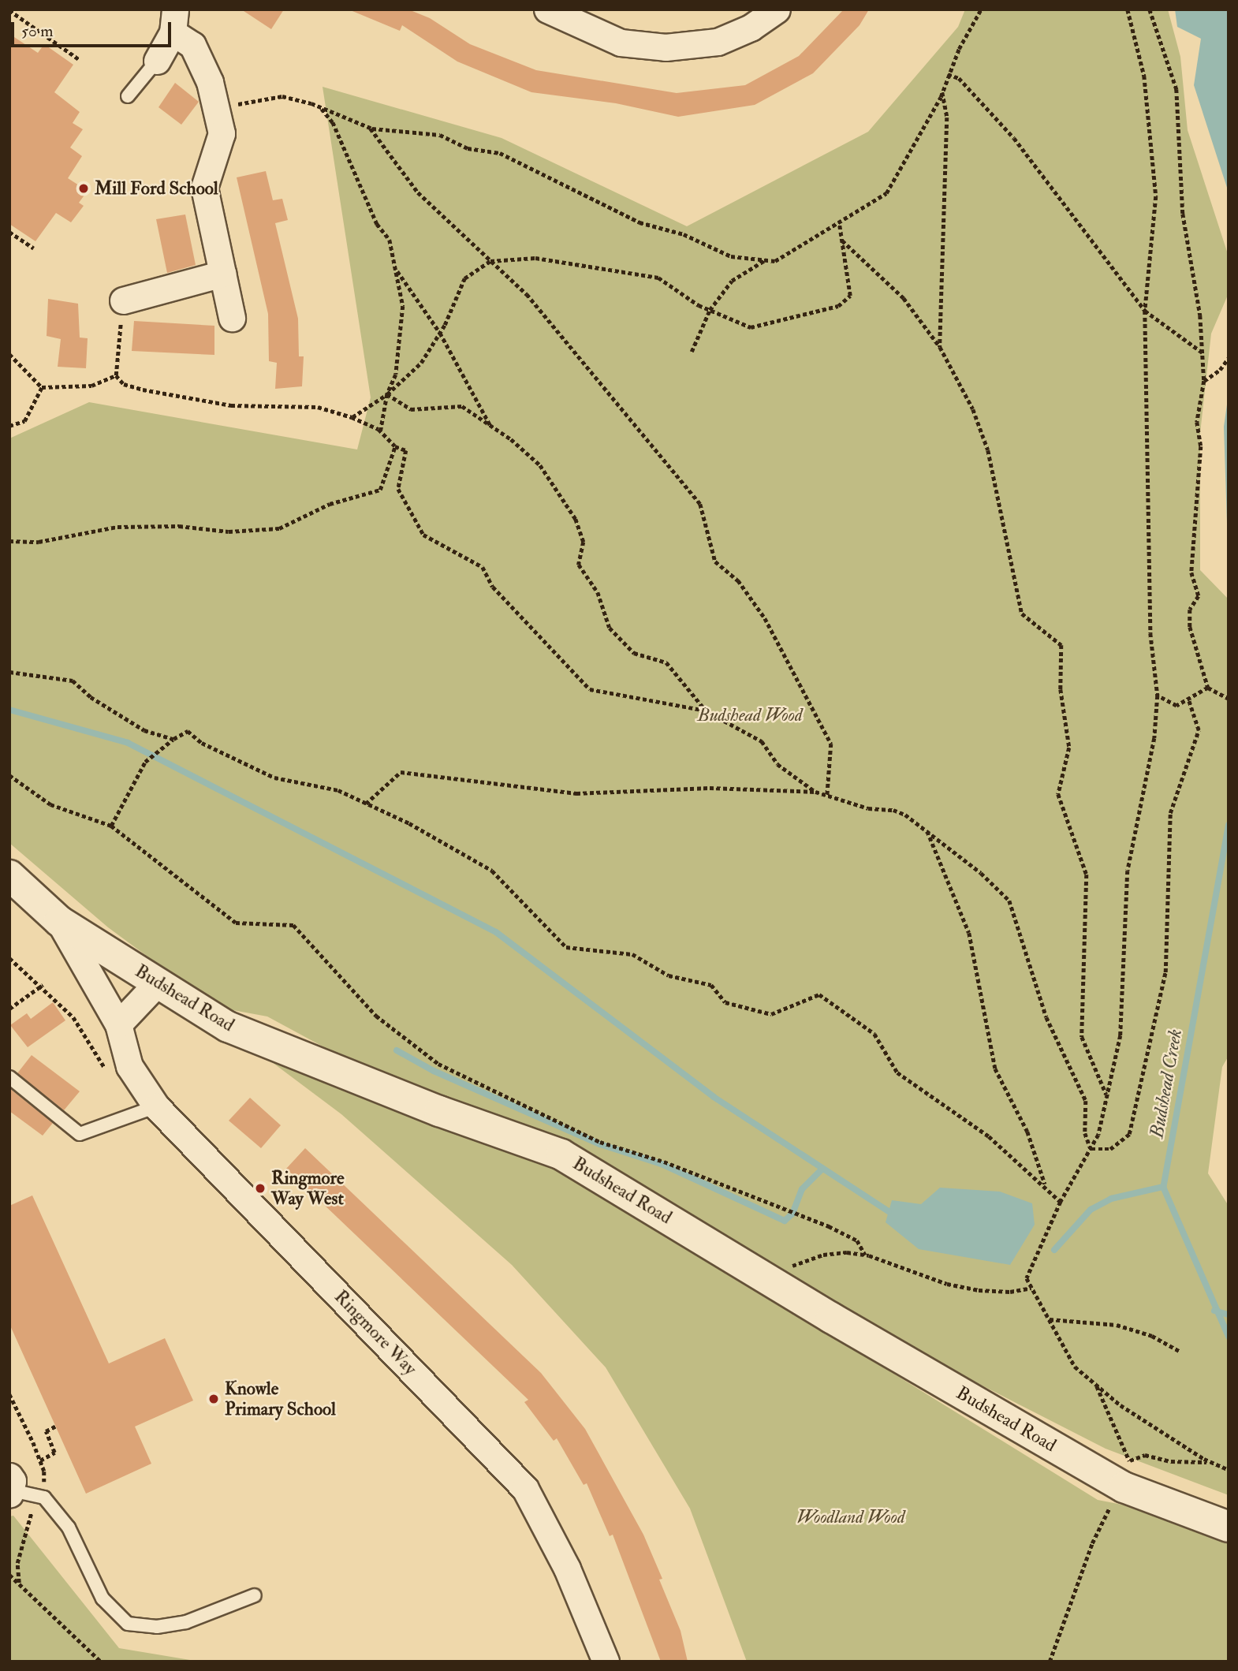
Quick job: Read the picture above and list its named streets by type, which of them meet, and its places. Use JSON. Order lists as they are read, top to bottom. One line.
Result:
{"streets":{"street":["Budshead Road","Ringmore Way"]},"crossings":[["Budshead Road","Ringmore Way"]],"water":["Budshead Creek"],"parks":["Budshead Wood","Woodland Wood"],"places":["Mill Ford School","Ringmore Way West","Knowle Primary School"],"scale_bar":"50 m"}
